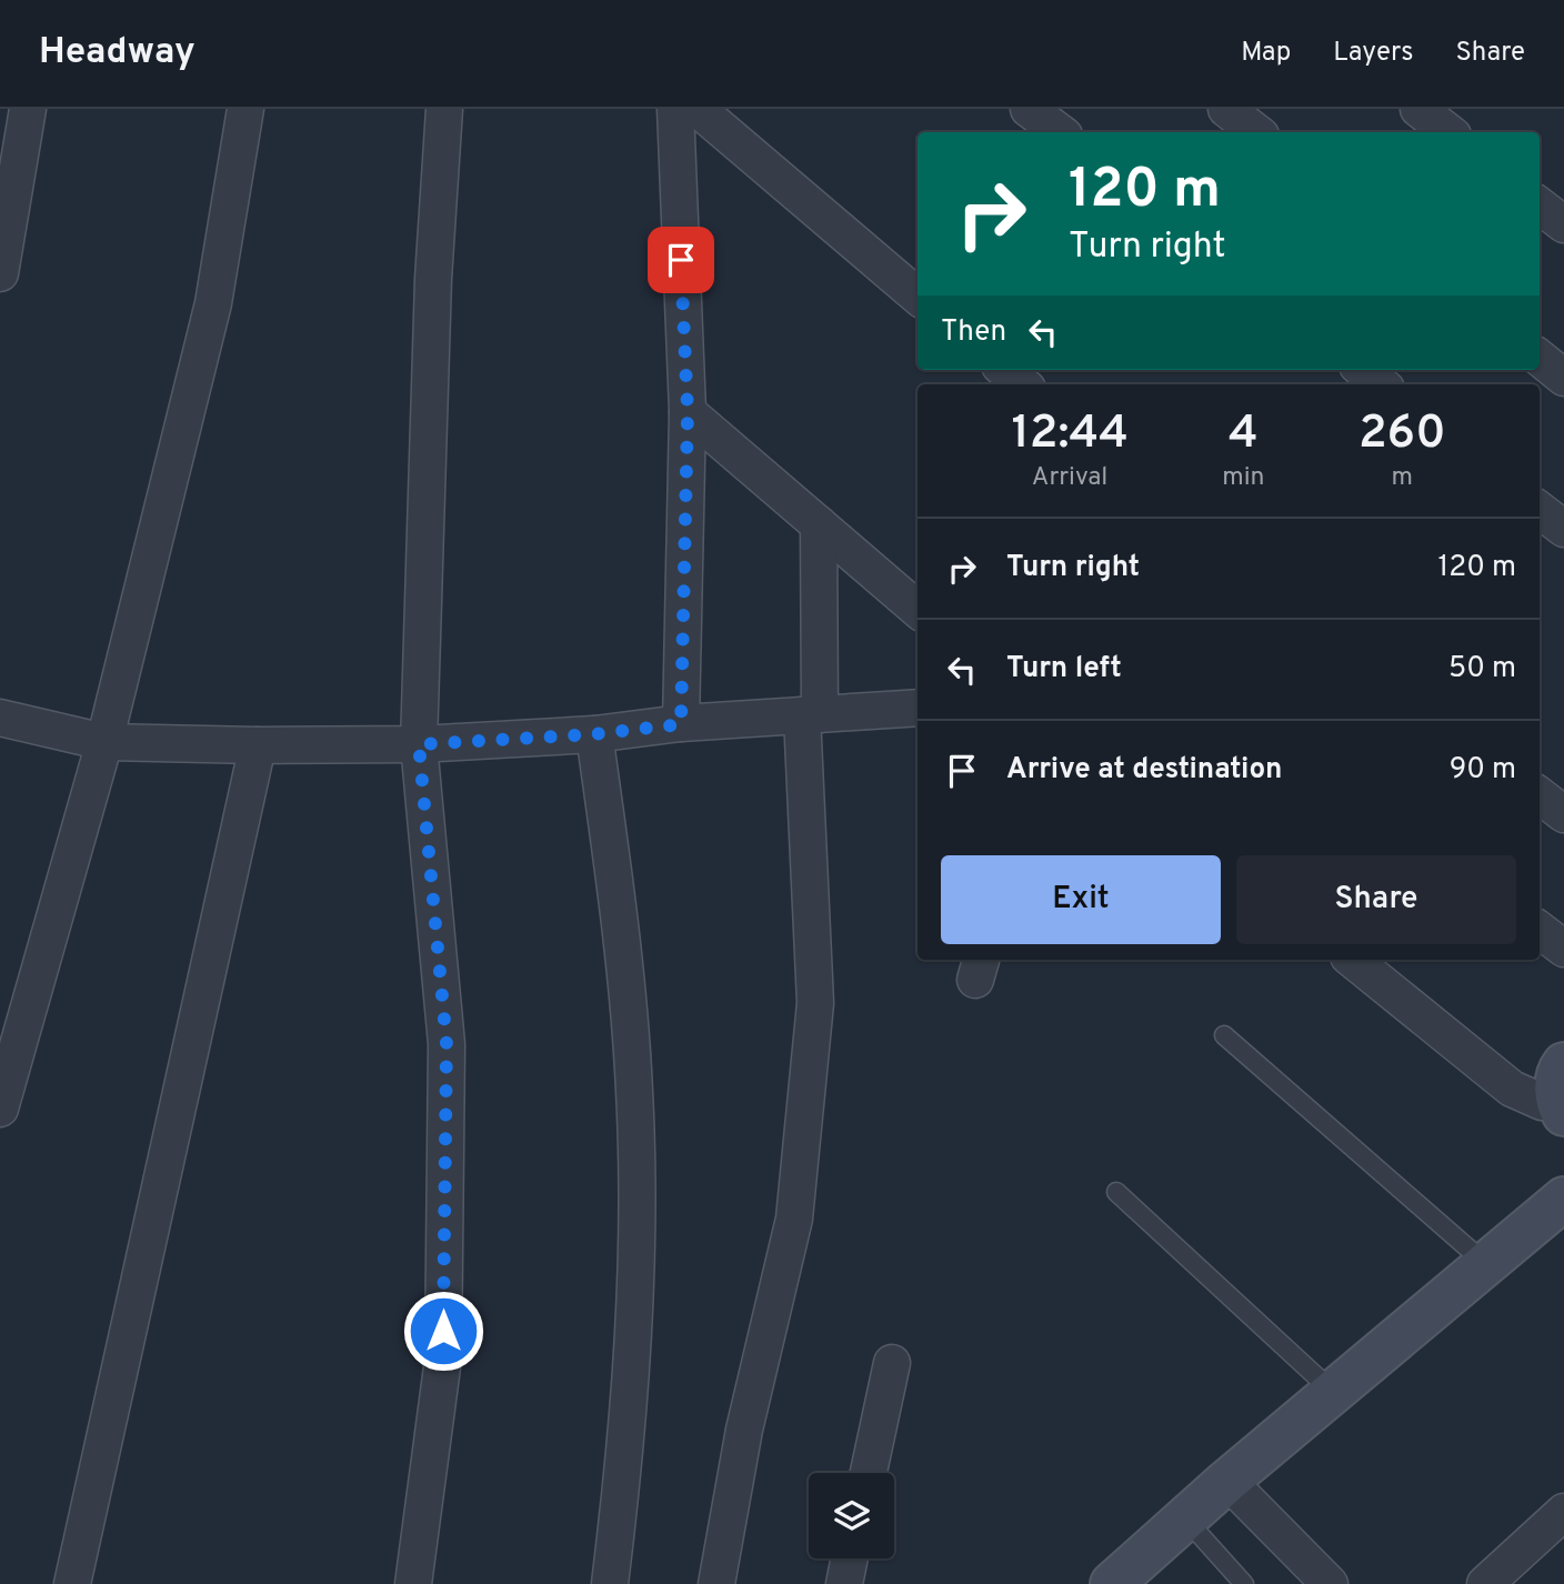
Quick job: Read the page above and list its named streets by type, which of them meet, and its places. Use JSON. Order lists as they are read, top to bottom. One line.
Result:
{"page":{"header":"Headway","nav":["Map","Layers","Share"],"turn":["120 m","Turn right"],"then":"Then","eta":["12:44","Arrival","4","min","260","m"],"list":[{"name":"Turn right","value":"120 m"},{"name":"Turn left","value":"50 m"},{"name":"Arrive at destination","value":"90 m"}],"buttons":["Exit","Share"]}}
